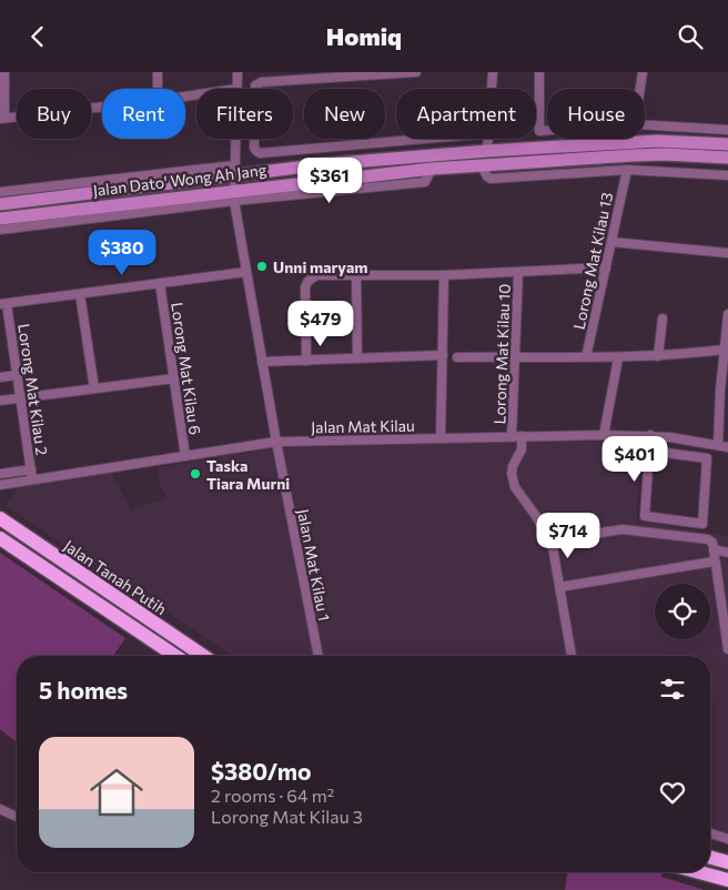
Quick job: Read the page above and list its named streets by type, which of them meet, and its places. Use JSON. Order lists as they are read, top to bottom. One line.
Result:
{"streets":{"highway":["Jalan Tanah Putih"],"main road":["Jalan Dato' Wong Ah Jang"],"street":["Lorong Mat Kilau 13","Lorong Mat Kilau 10","Lorong Mat Kilau 6","Lorong Mat Kilau 2","Jalan Mat Kilau","Jalan Mat Kilau 1"]},"crossings":[["Jalan Dato' Wong Ah Jang","Jalan Mat Kilau 1"],["Lorong Mat Kilau 10","Jalan Mat Kilau"],["Lorong Mat Kilau 6","Jalan Mat Kilau"],["Lorong Mat Kilau 2","Jalan Mat Kilau"],["Jalan Mat Kilau","Jalan Mat Kilau 1"]],"places":["Unni maryam","Taska Tiara Murni"],"page":{"header":"Homiq","chip":["Buy","Rent","Filters","New","Apartment","House"],"price":["$361","$380","$479","$401","$714"],"heading":"5 homes","list":[{"name":"$380/mo","note":"2 rooms · 64 m² · Lorong Mat Kilau 3"}]}}
